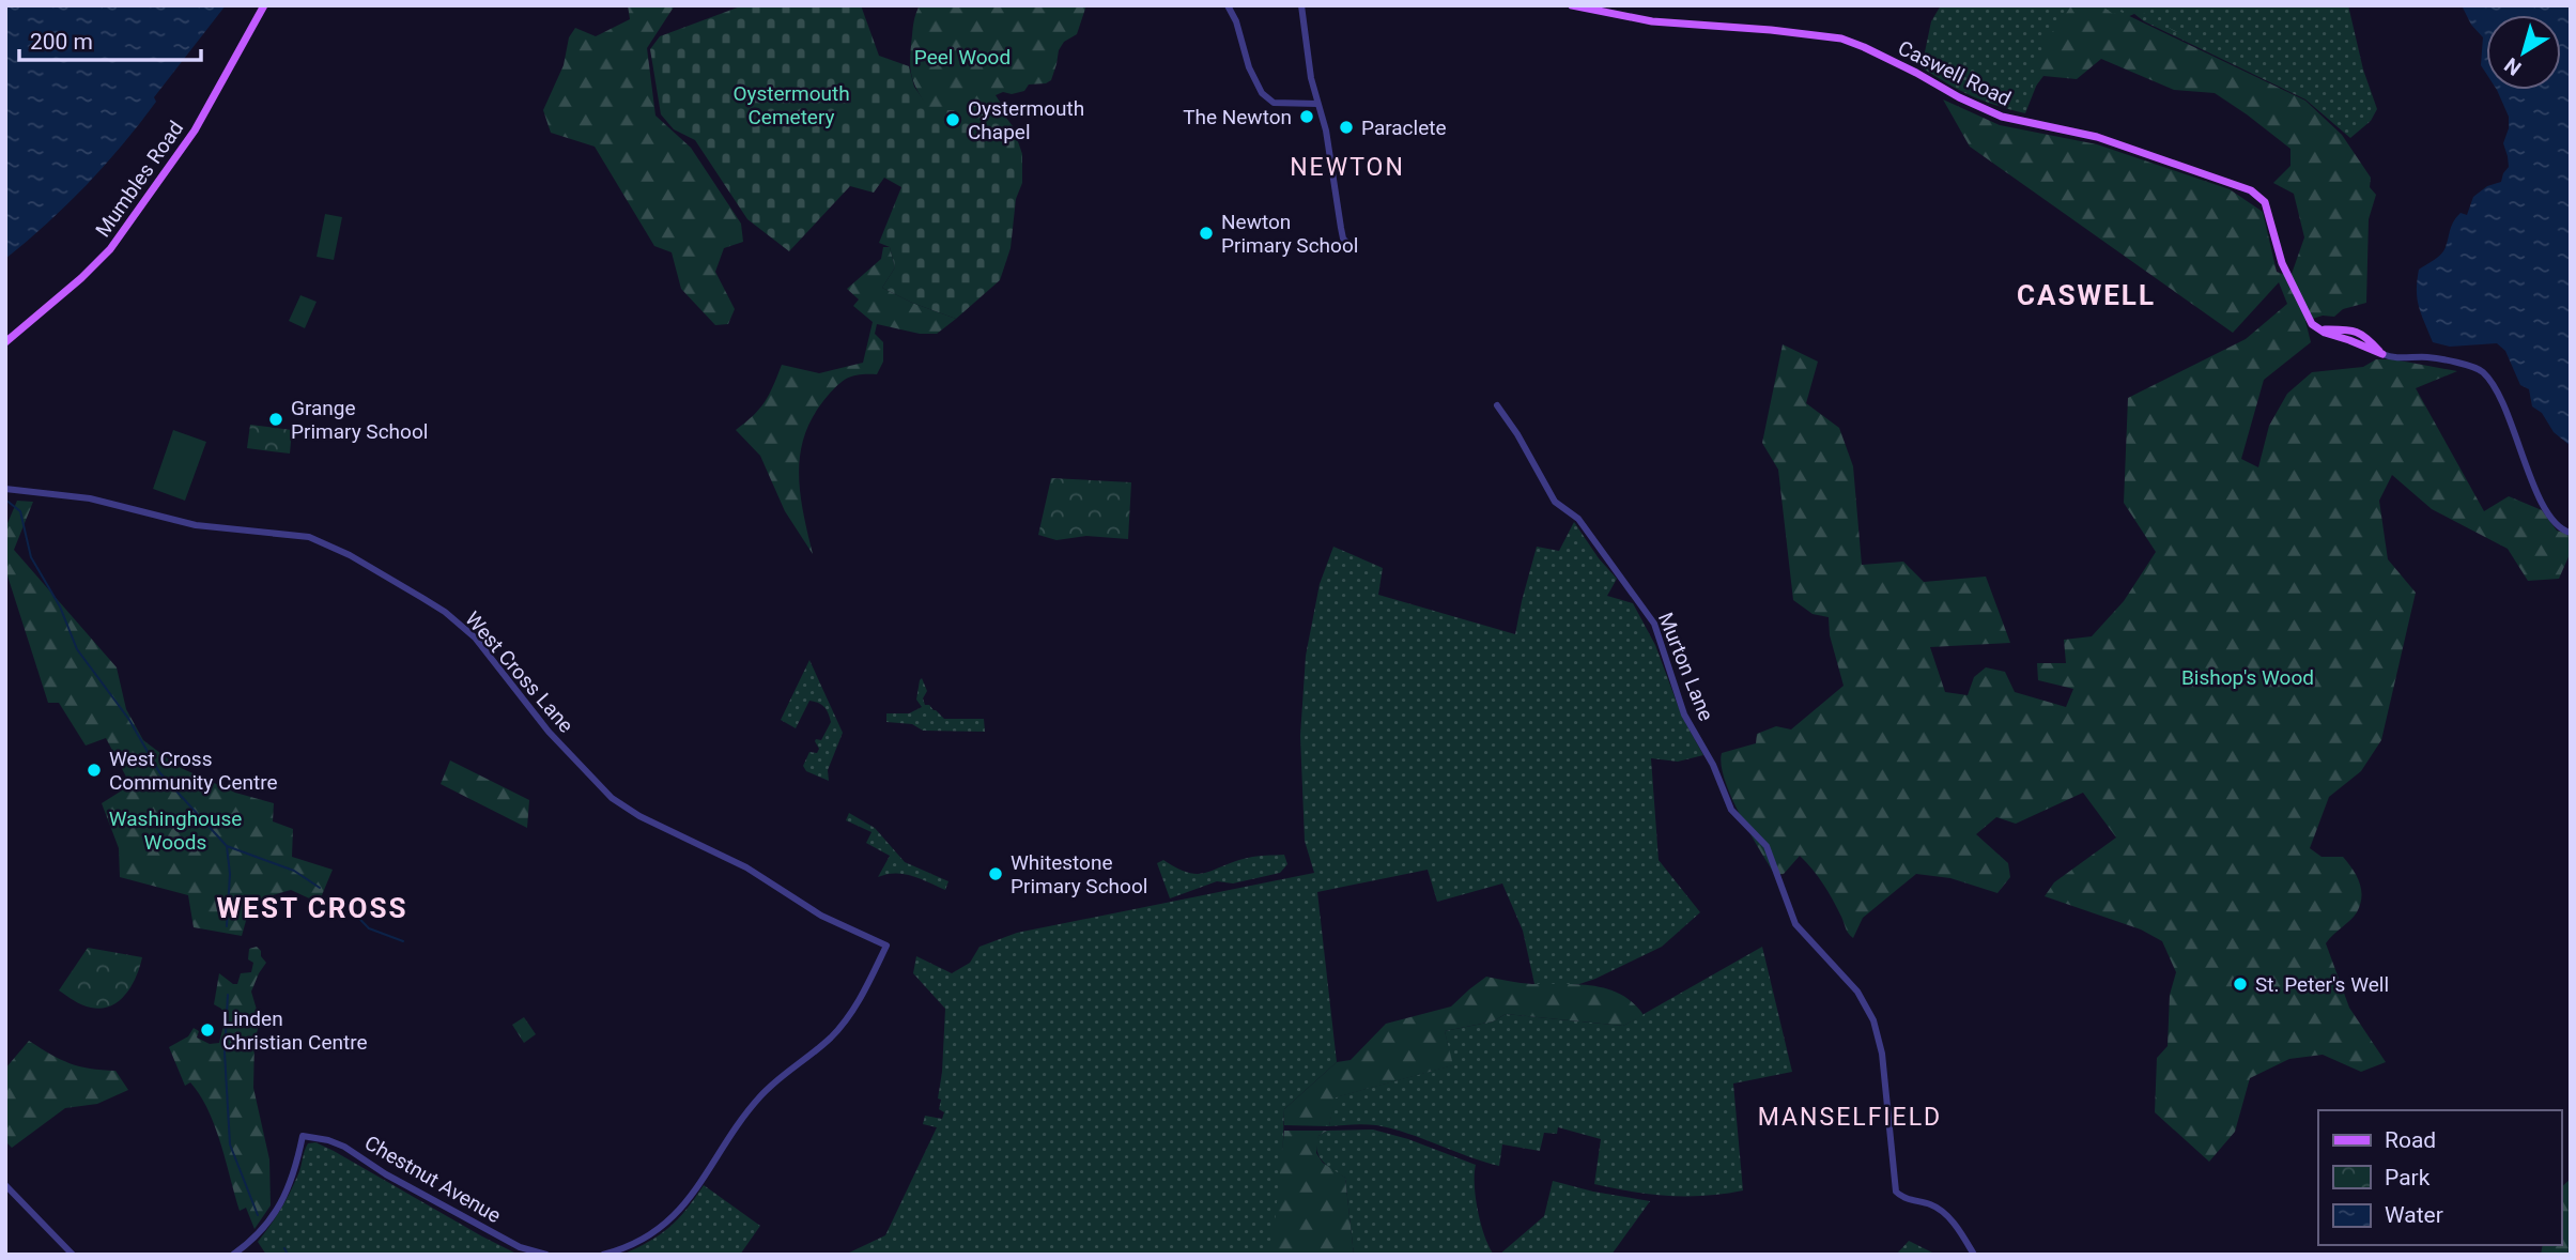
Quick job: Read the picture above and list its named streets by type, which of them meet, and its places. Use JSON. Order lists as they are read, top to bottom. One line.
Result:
{"streets":{"main road":["Caswell Road","Mumbles Road"],"street":["Murton Lane","West Cross Lane","Chestnut Avenue"]},"districts":["NEWTON","CASWELL","WEST CROSS","MANSELFIELD"],"parks":["Peel Wood","Oystermouth Cemetery","Bishop's Wood","Washinghouse Woods"],"places":["The Newton","Oystermouth Chapel","Paraclete","Newton Primary School","Grange Primary School","West Cross Community Centre","Whitestone Primary School","St. Peter's Well","Linden Christian Centre"],"legend":["Road","Park","Water"],"scale_bar":"200 m","north":"bottom left"}
